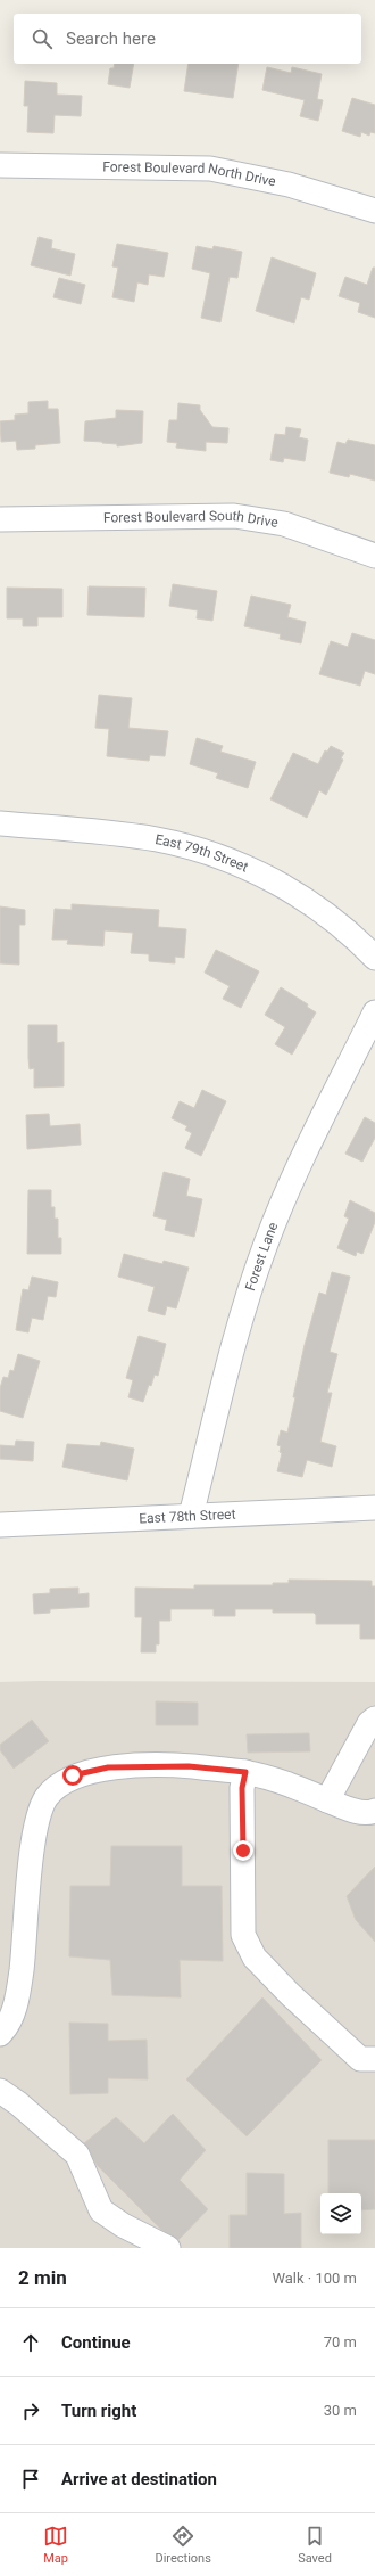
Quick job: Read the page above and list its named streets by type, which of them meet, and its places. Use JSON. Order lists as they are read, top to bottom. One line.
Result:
{"streets":{"street":["Forest Boulevard North Drive","Forest Boulevard South Drive","East 79th Street","Forest Lane","East 78th Street"]},"crossings":[["Forest Lane","East 78th Street"]],"page":{"search":"Search here","heading":["2 min","Walk · 100 m"],"list":[["Continue","70 m"],["Turn right","30 m"],"Arrive at destination"],"nav":["Map","Directions","Saved"]}}
